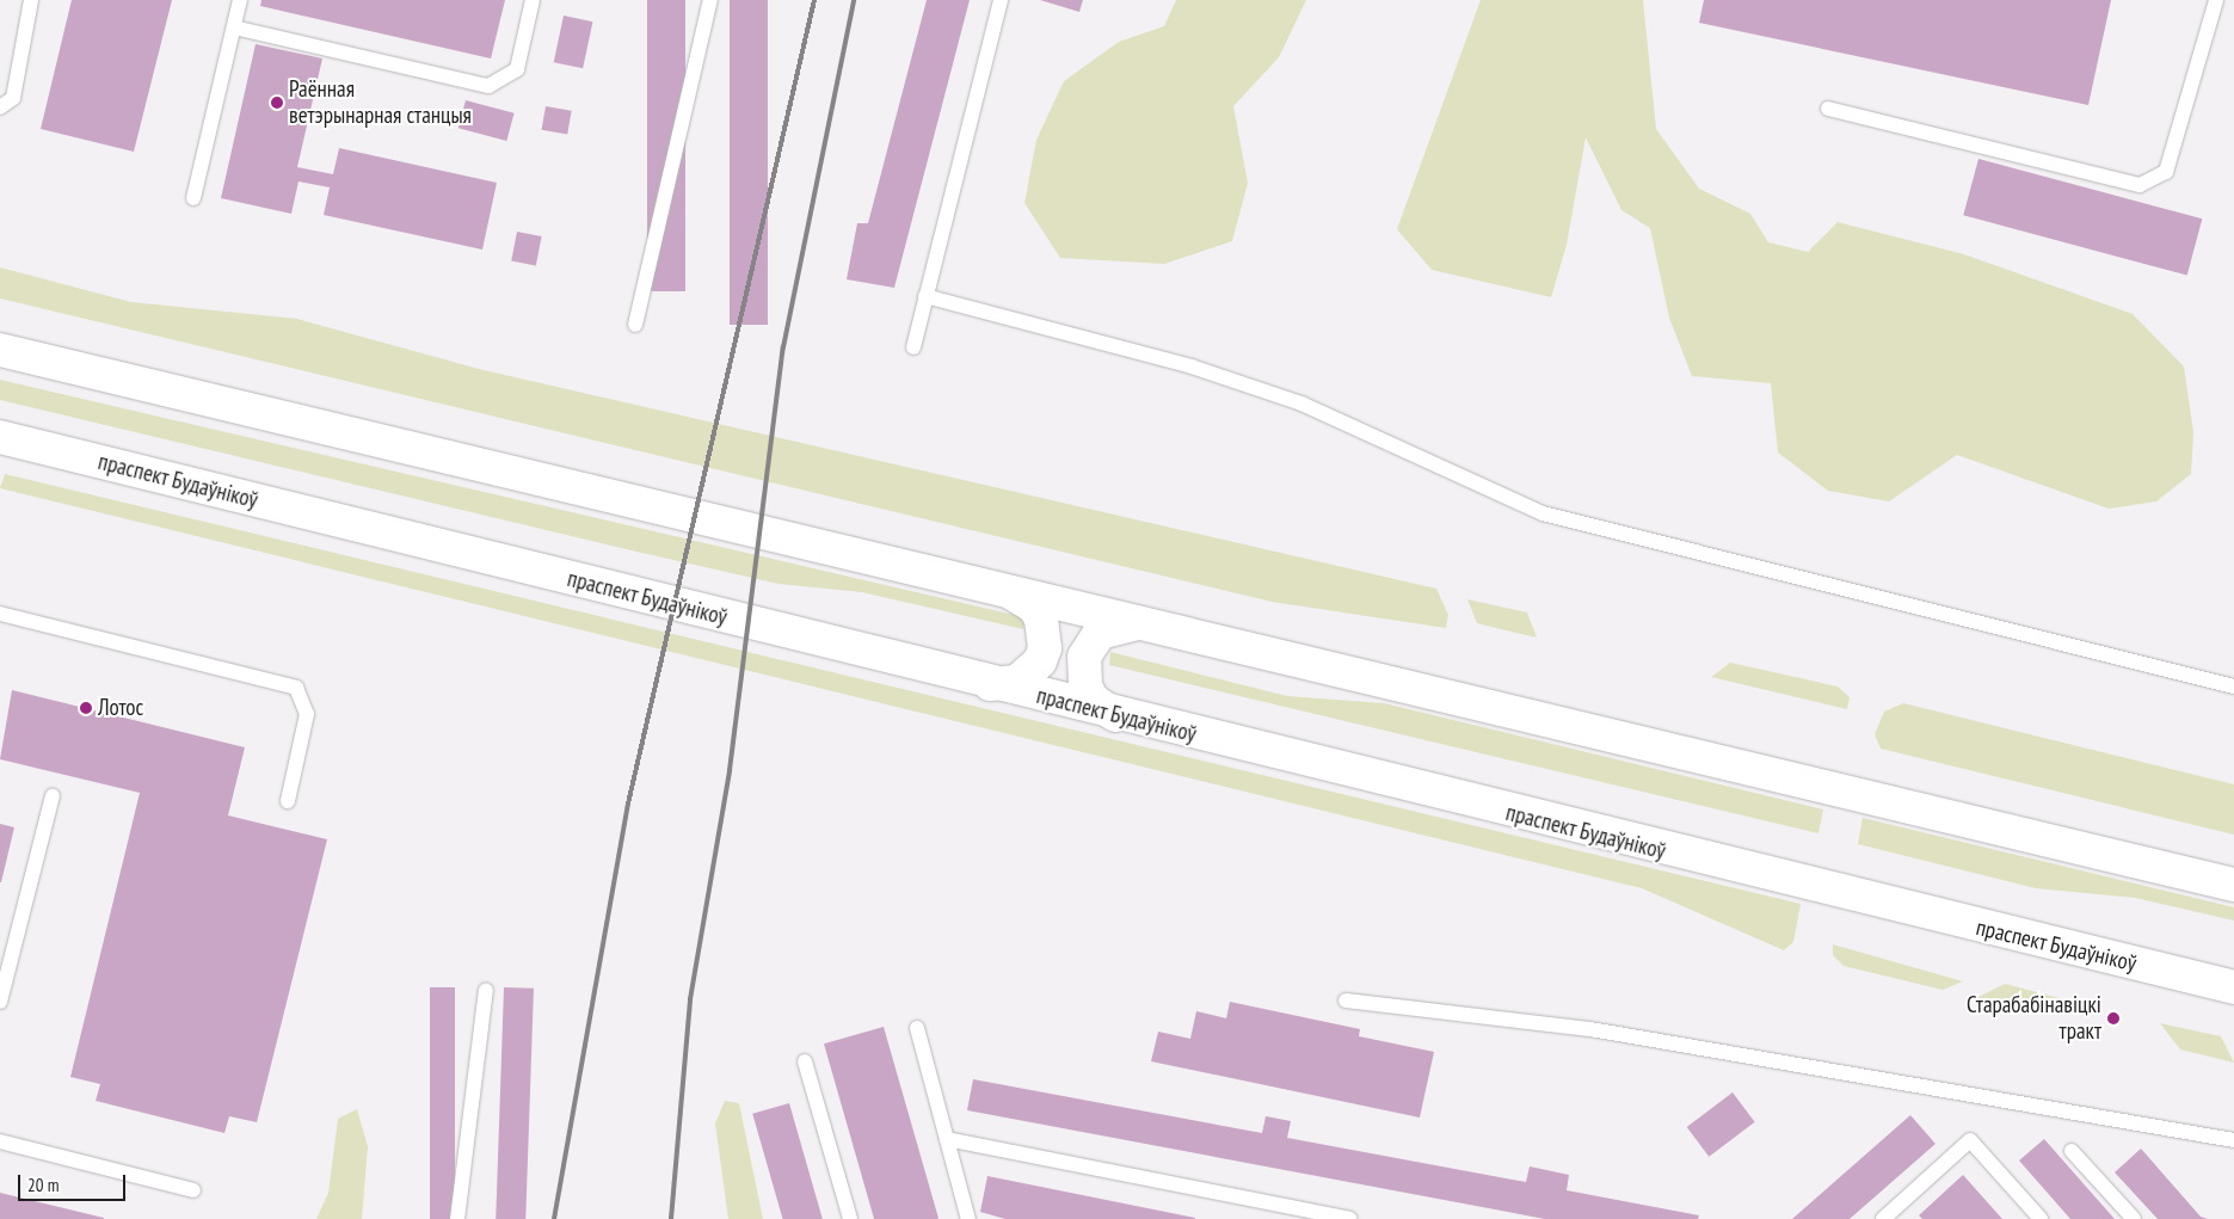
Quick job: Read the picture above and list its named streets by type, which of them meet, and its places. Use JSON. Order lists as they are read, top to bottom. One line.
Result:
{"streets":{"main road":["праспект Будаўнікоў"]},"places":["Раённая ветэрынарная станцыя","Лотос","Старабабінавіцкі тракт"],"scale_bar":"20 m"}
